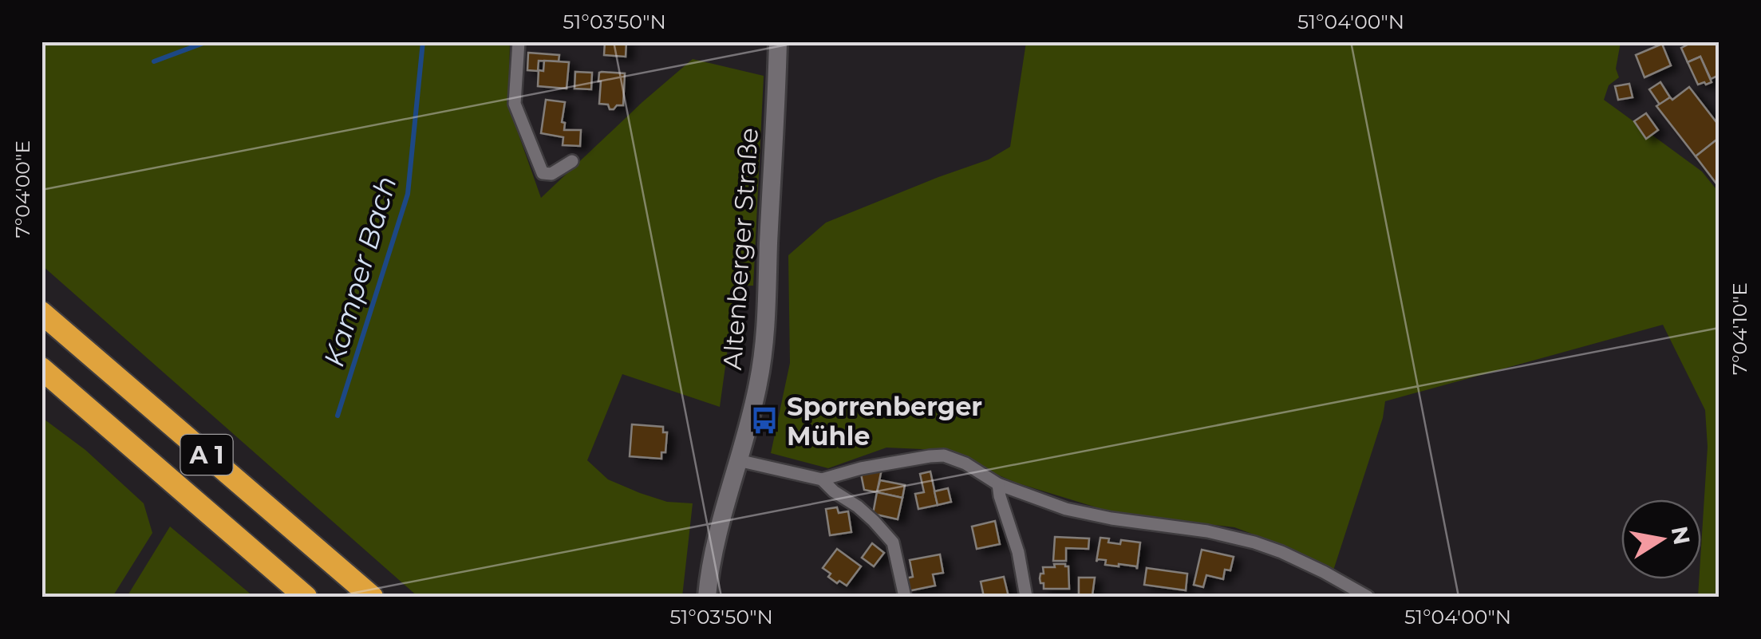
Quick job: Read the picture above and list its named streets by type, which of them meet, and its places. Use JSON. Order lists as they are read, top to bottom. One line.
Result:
{"streets":{"highway":["A 1"],"main road":["Altenberger Straße"]},"water":["Kamper Bach"],"places":{"bus stop":["Sporrenberger Mühle"]},"north":"right","coordinates":["51°03'50\"N","51°04'00\"N","7°04'00\"E","7°04'10\"E"]}
